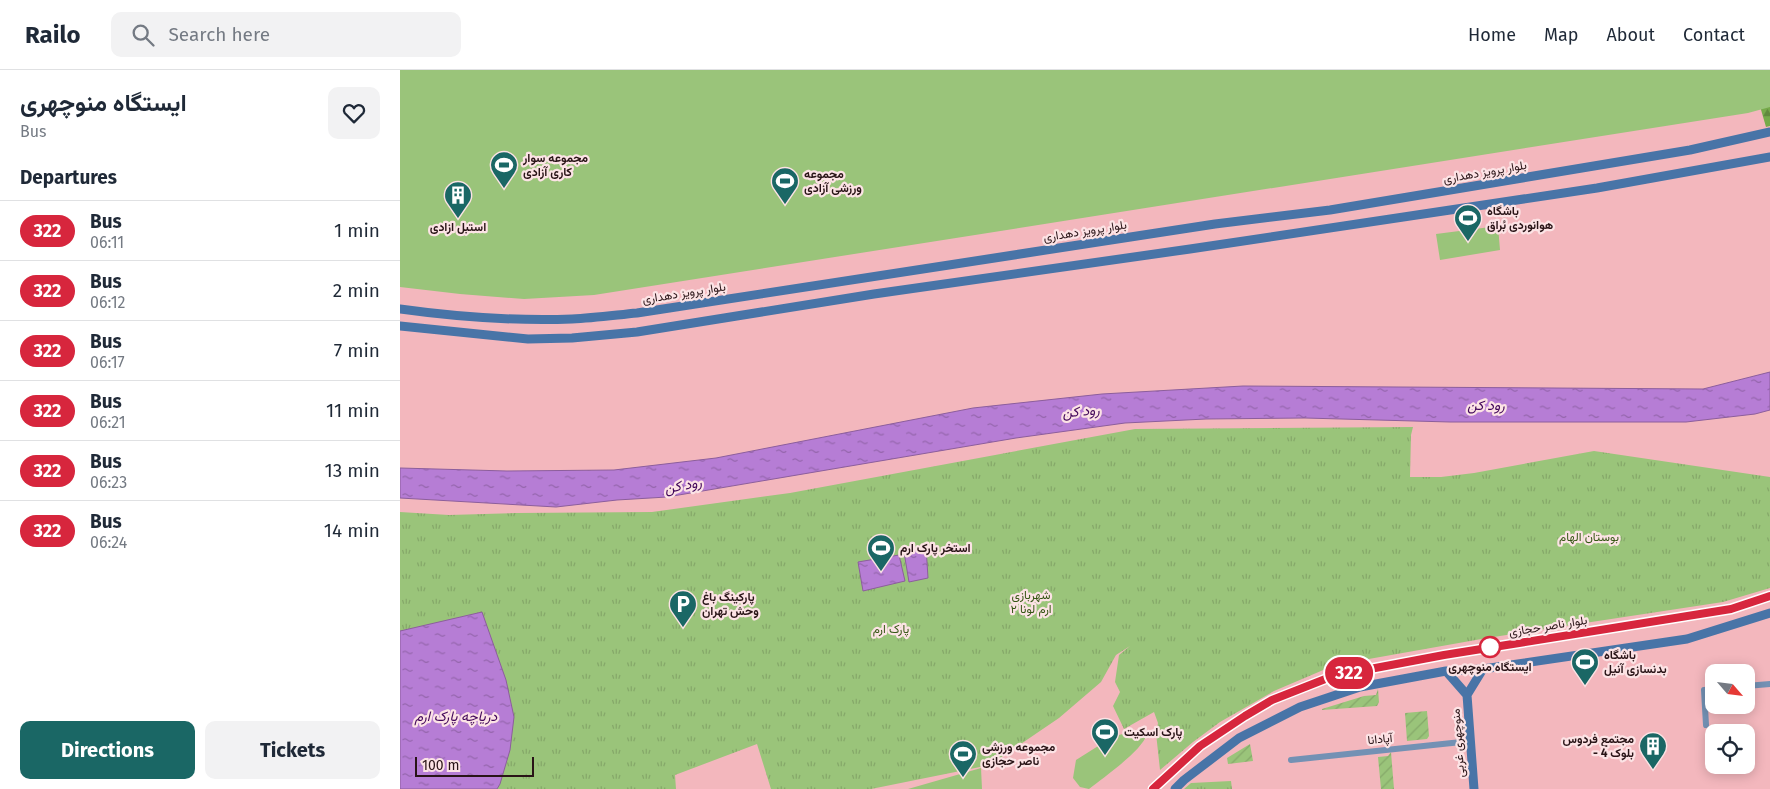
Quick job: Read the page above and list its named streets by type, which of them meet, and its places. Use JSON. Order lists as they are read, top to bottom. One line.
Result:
{"streets":{"main road":["بلوار پرویز دهداری","بلوار ناصر حجازی","منوچهری غربی"],"street":["آپادانا"]},"crossings":[["آپادانا","منوچهری غربی"]],"water":["رود کن","دریاچه پارک ارم"],"parks":["بوستان الهام","شهربازی ارم لونا ۲","پارک ارم"],"places":{"sports":["مجموعه سوار کاری آزادی","مجموعه ورزشی آزادی","باشگاه هوانوردی بُراق","استخر پارک ارم","باشگاه بدنسازی آنیل","پارک اسکیت","مجموعه ورزشی ناصر حجازی"],"building":["استبل ازادی","مجتمع فردوس - بلوک 4"],"parking":["پارکینگ باغ وحش تهران"],"other":["ایستگاه منوچهری"]},"lines":["bus line 322"],"scale_bar":"100 m","north":"bottom right","page":{"header":"Railo","search":"Search here","nav":["Home","Map","About","Contact"],"heading":[["ایستگاه منوچهری","Bus"],"Departures"],"on_map":"322","list":[{"mark":"322","name":"Bus","note":"06:11","value":"1 min"},{"mark":"322","name":"Bus","note":"06:12","value":"2 min"},{"mark":"322","name":"Bus","note":"06:17","value":"7 min"},{"mark":"322","name":"Bus","note":"06:21","value":"11 min"},{"mark":"322","name":"Bus","note":"06:23","value":"13 min"},{"mark":"322","name":"Bus","note":"06:24","value":"14 min"}],"buttons":["Directions","Tickets"],"scale":"100 m"}}
